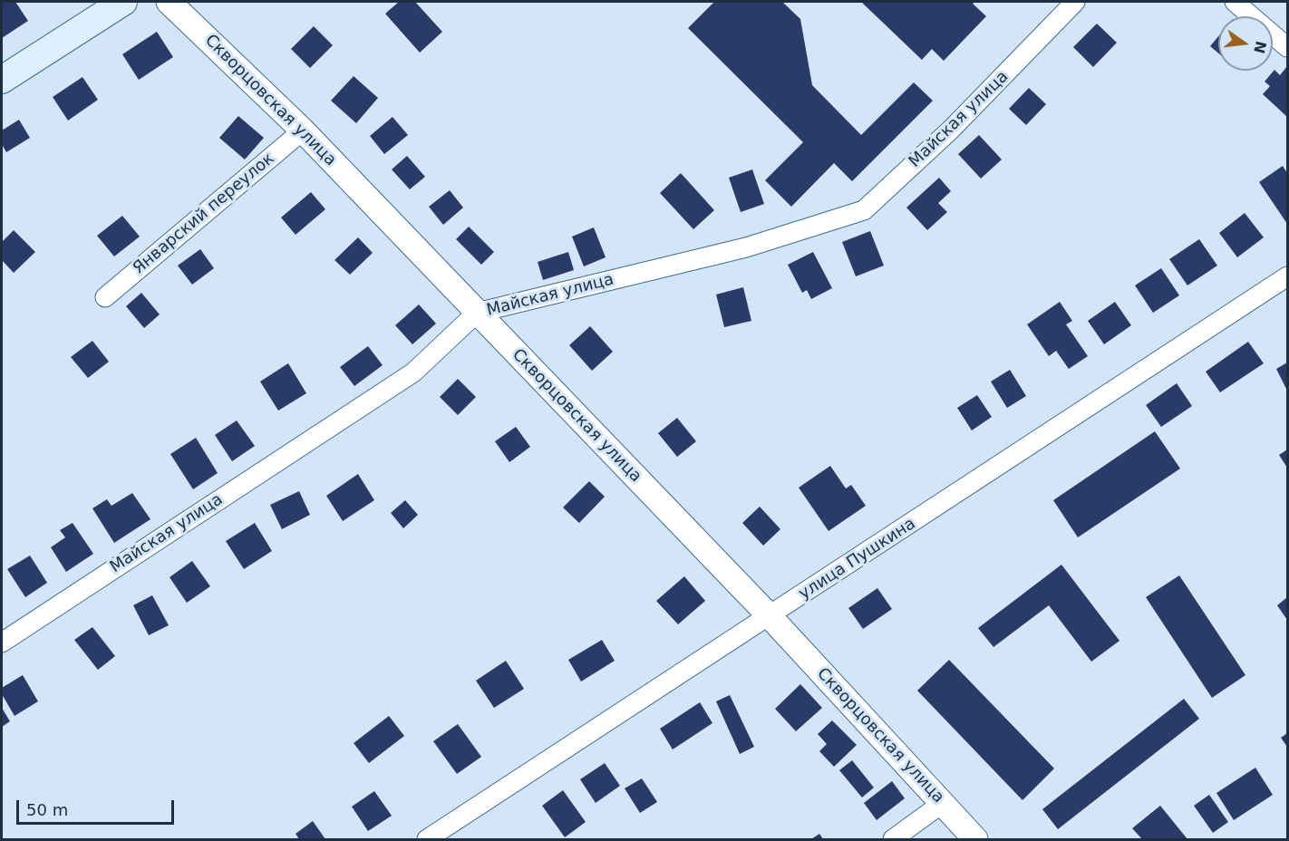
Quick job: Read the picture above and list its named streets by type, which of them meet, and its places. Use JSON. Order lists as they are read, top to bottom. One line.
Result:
{"streets":{"street":["Скворцовская улица","Майская улица","Январский переулок","улица Пушкина"]},"crossings":[["Скворцовская улица","Майская улица"],["Скворцовская улица","Январский переулок"],["Скворцовская улица","улица Пушкина"]],"scale_bar":"50 m","north":"right"}
